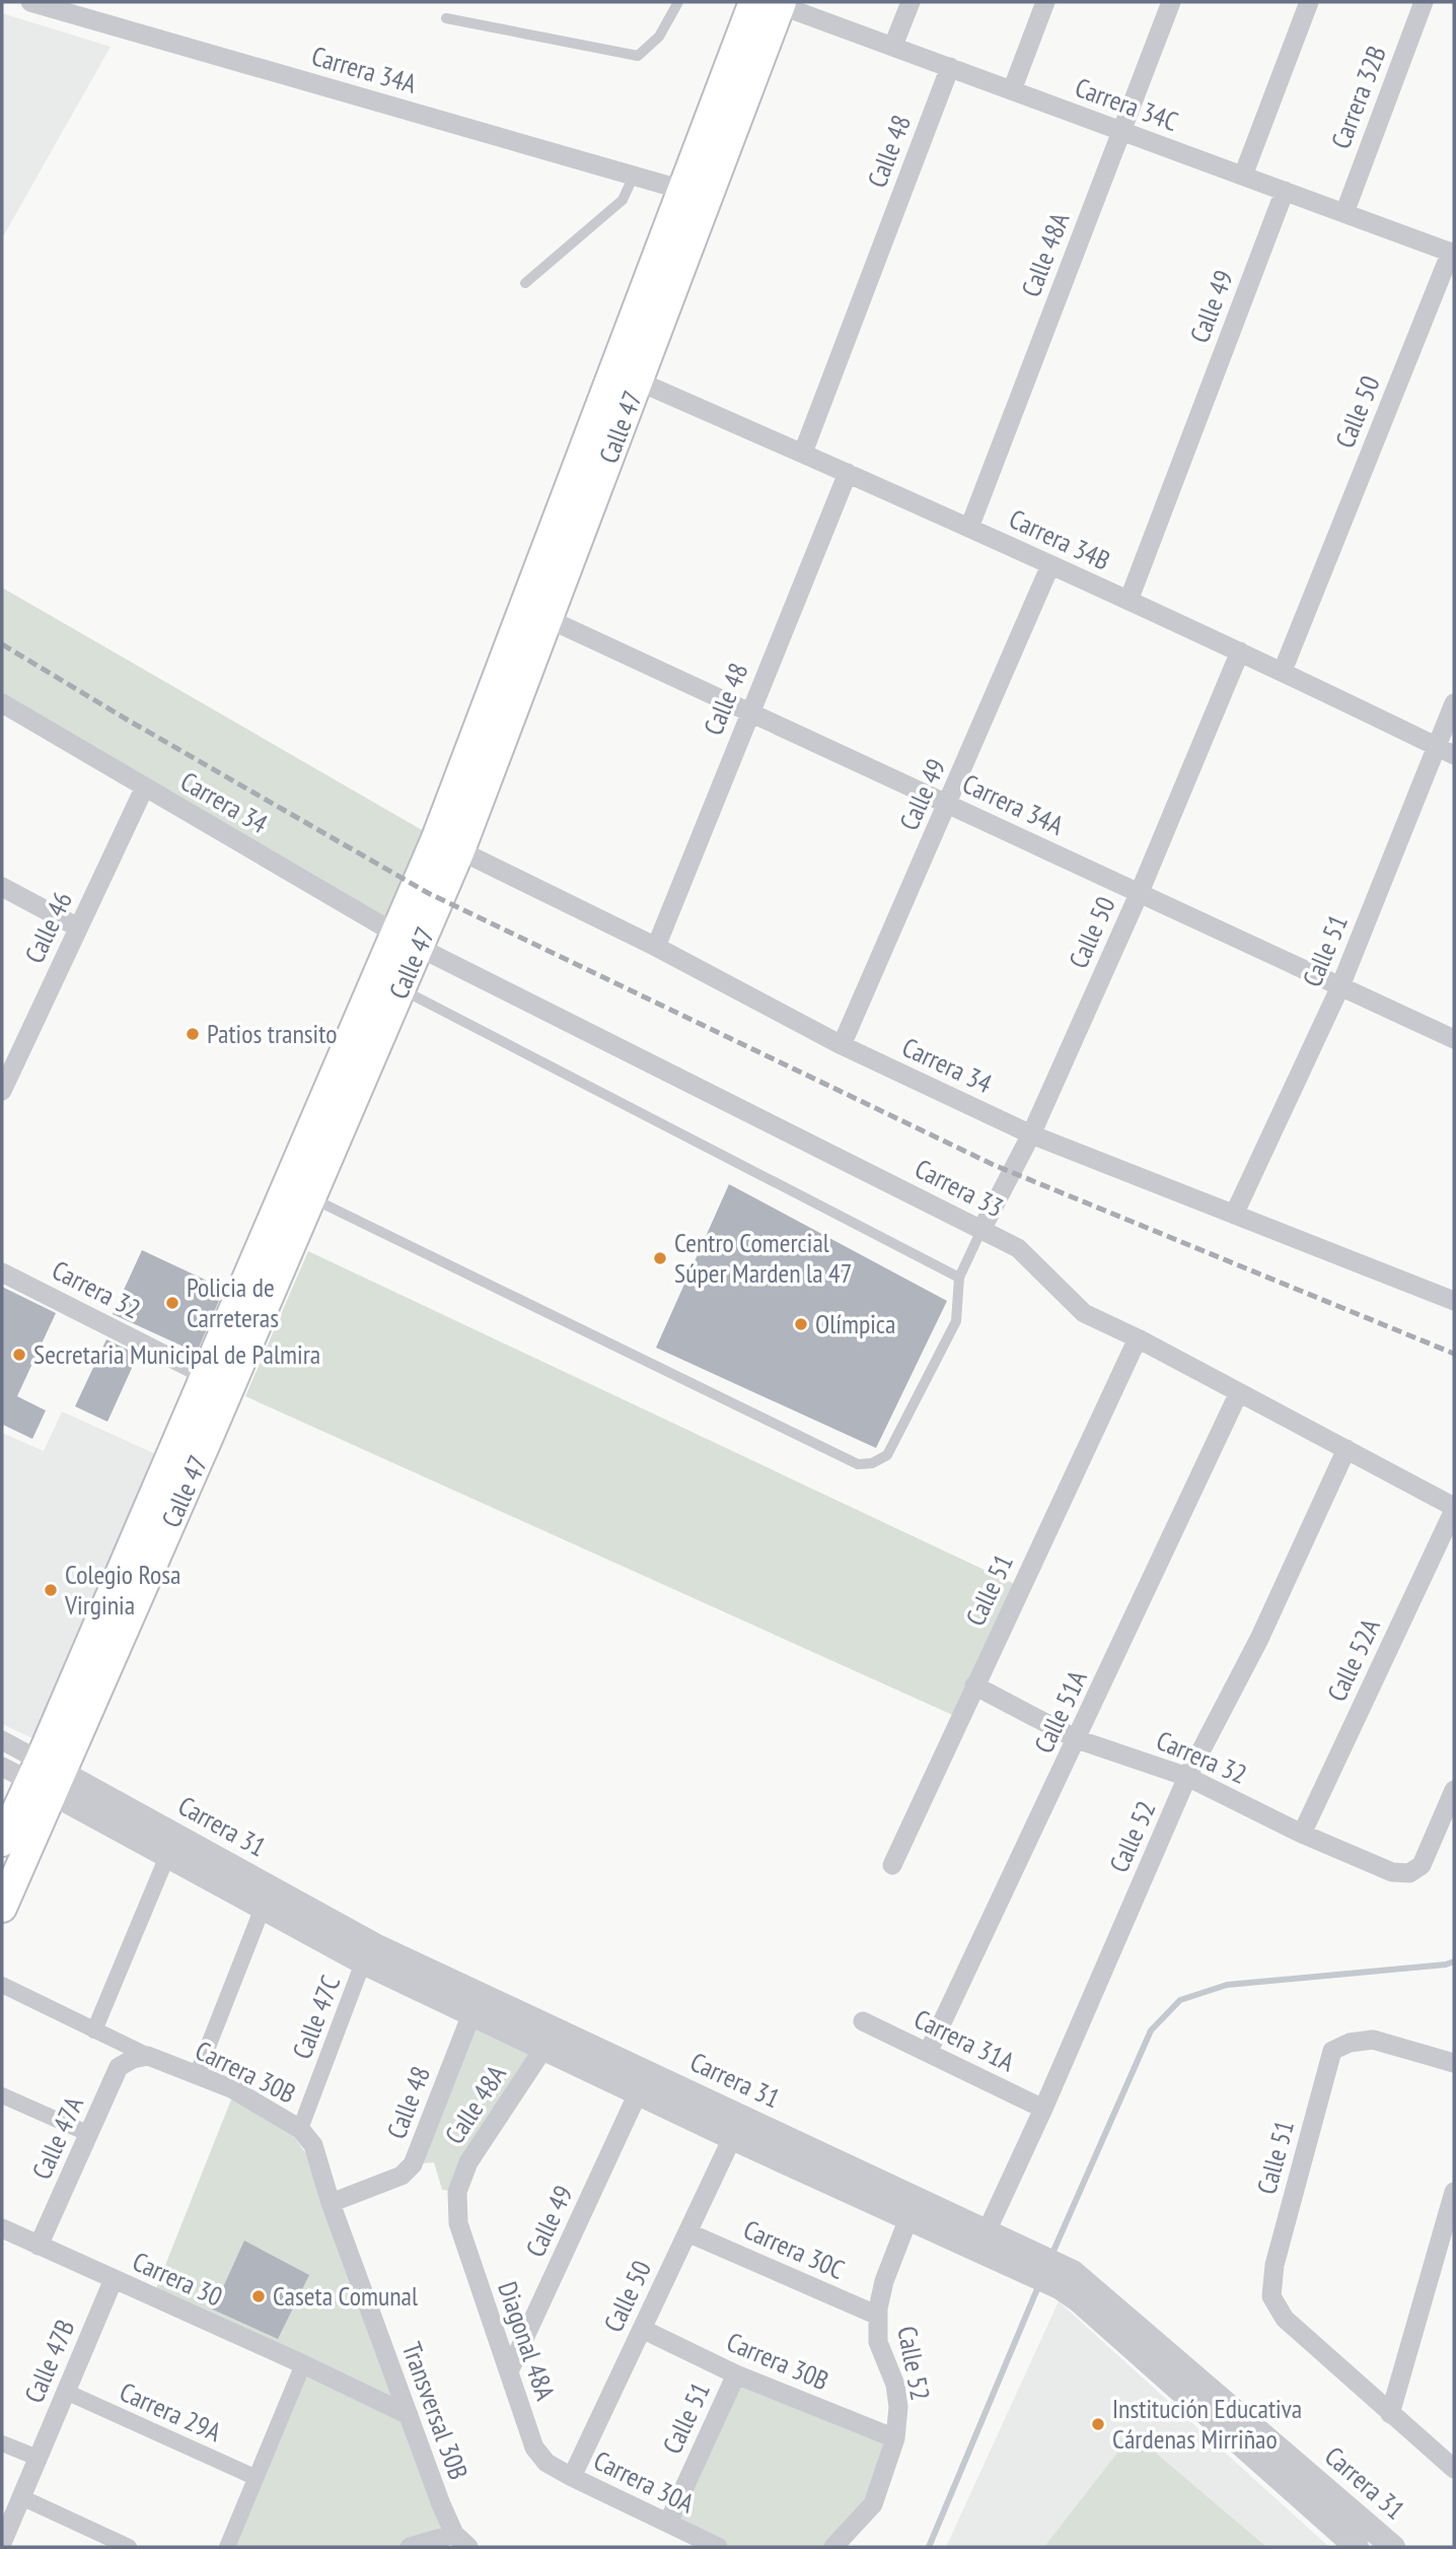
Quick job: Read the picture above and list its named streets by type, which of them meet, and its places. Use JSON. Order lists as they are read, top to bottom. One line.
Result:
{"streets":{"main road":["Calle 47"],"street":["Carrera 34A","Carrera 32B","Carrera 34C","Calle 48","Calle 48A","Calle 49","Calle 50","Carrera 34B","Carrera 34","Calle 46","Calle 51","Carrera 33","Carrera 32","Calle 52A","Calle 51A","Carrera 31","Calle 52","Calle 47C","Carrera 31A","Carrera 30B","Calle 47A","Carrera 30C","Carrera 30","Diagonal 48A","Calle 47B","Transversal 30B","Carrera 29A","Carrera 30A"]},"crossings":[["Carrera 34A","Calle 48"],["Carrera 34A","Calle 49"],["Carrera 34A","Calle 50"],["Carrera 34A","Calle 47"],["Carrera 34A","Calle 51"],["Carrera 32B","Carrera 34C"],["Carrera 34C","Calle 48"],["Carrera 34C","Calle 48A"],["Carrera 34C","Calle 49"],["Carrera 34C","Calle 50"],["Carrera 34C","Calle 47"],["Calle 48","Carrera 34B"],["Calle 48","Carrera 34"],["Calle 48","Carrera 31"],["Calle 48","Transversal 30B"],["Calle 48A","Carrera 34B"],["Calle 48A","Carrera 31"],["Calle 48A","Diagonal 48A"],["Calle 49","Carrera 34B"],["Calle 49","Carrera 34"],["Calle 49","Carrera 31"],["Calle 49","Diagonal 48A"],["Calle 50","Carrera 34B"],["Calle 50","Carrera 34"],["Calle 50","Carrera 33"],["Calle 50","Carrera 31"],["Calle 50","Carrera 30B"],["Calle 50","Carrera 30C"],["Calle 50","Carrera 30A"],["Calle 47","Carrera 34B"],["Calle 47","Carrera 34"],["Calle 47","Carrera 33"],["Calle 47","Carrera 32"],["Calle 47","Carrera 31"],["Carrera 34B","Calle 51"],["Carrera 34","Calle 46"],["Carrera 34","Calle 51"],["Carrera 34","Carrera 33"],["Calle 51","Carrera 33"],["Calle 51","Carrera 32"],["Calle 51","Carrera 30B"],["Calle 51","Carrera 30A"],["Carrera 33","Calle 52A"],["Carrera 33","Calle 51A"],["Carrera 33","Calle 52"],["Carrera 32","Calle 52A"],["Carrera 32","Calle 51A"],["Carrera 32","Calle 52"],["Calle 51A","Carrera 31A"],["Carrera 31","Calle 52"],["Carrera 31","Calle 47C"],["Calle 52","Carrera 31A"],["Calle 52","Carrera 30B"],["Calle 52","Carrera 30C"],["Calle 47C","Carrera 30B"],["Calle 47C","Transversal 30B"],["Carrera 30B","Calle 47A"],["Carrera 30B","Transversal 30B"],["Calle 47A","Carrera 30"],["Carrera 30","Calle 47B"],["Carrera 30","Transversal 30B"],["Diagonal 48A","Carrera 30A"],["Calle 47B","Carrera 29A"]],"places":["Patios transito","Centro Comercial Súper Marden la 47","Policia de Carreteras","Olímpica","Secretaria Municipal de Palmira","Colegio Rosa Virginia","Caseta Comunal","Institución Educativa Cárdenas Mirriñao"]}
